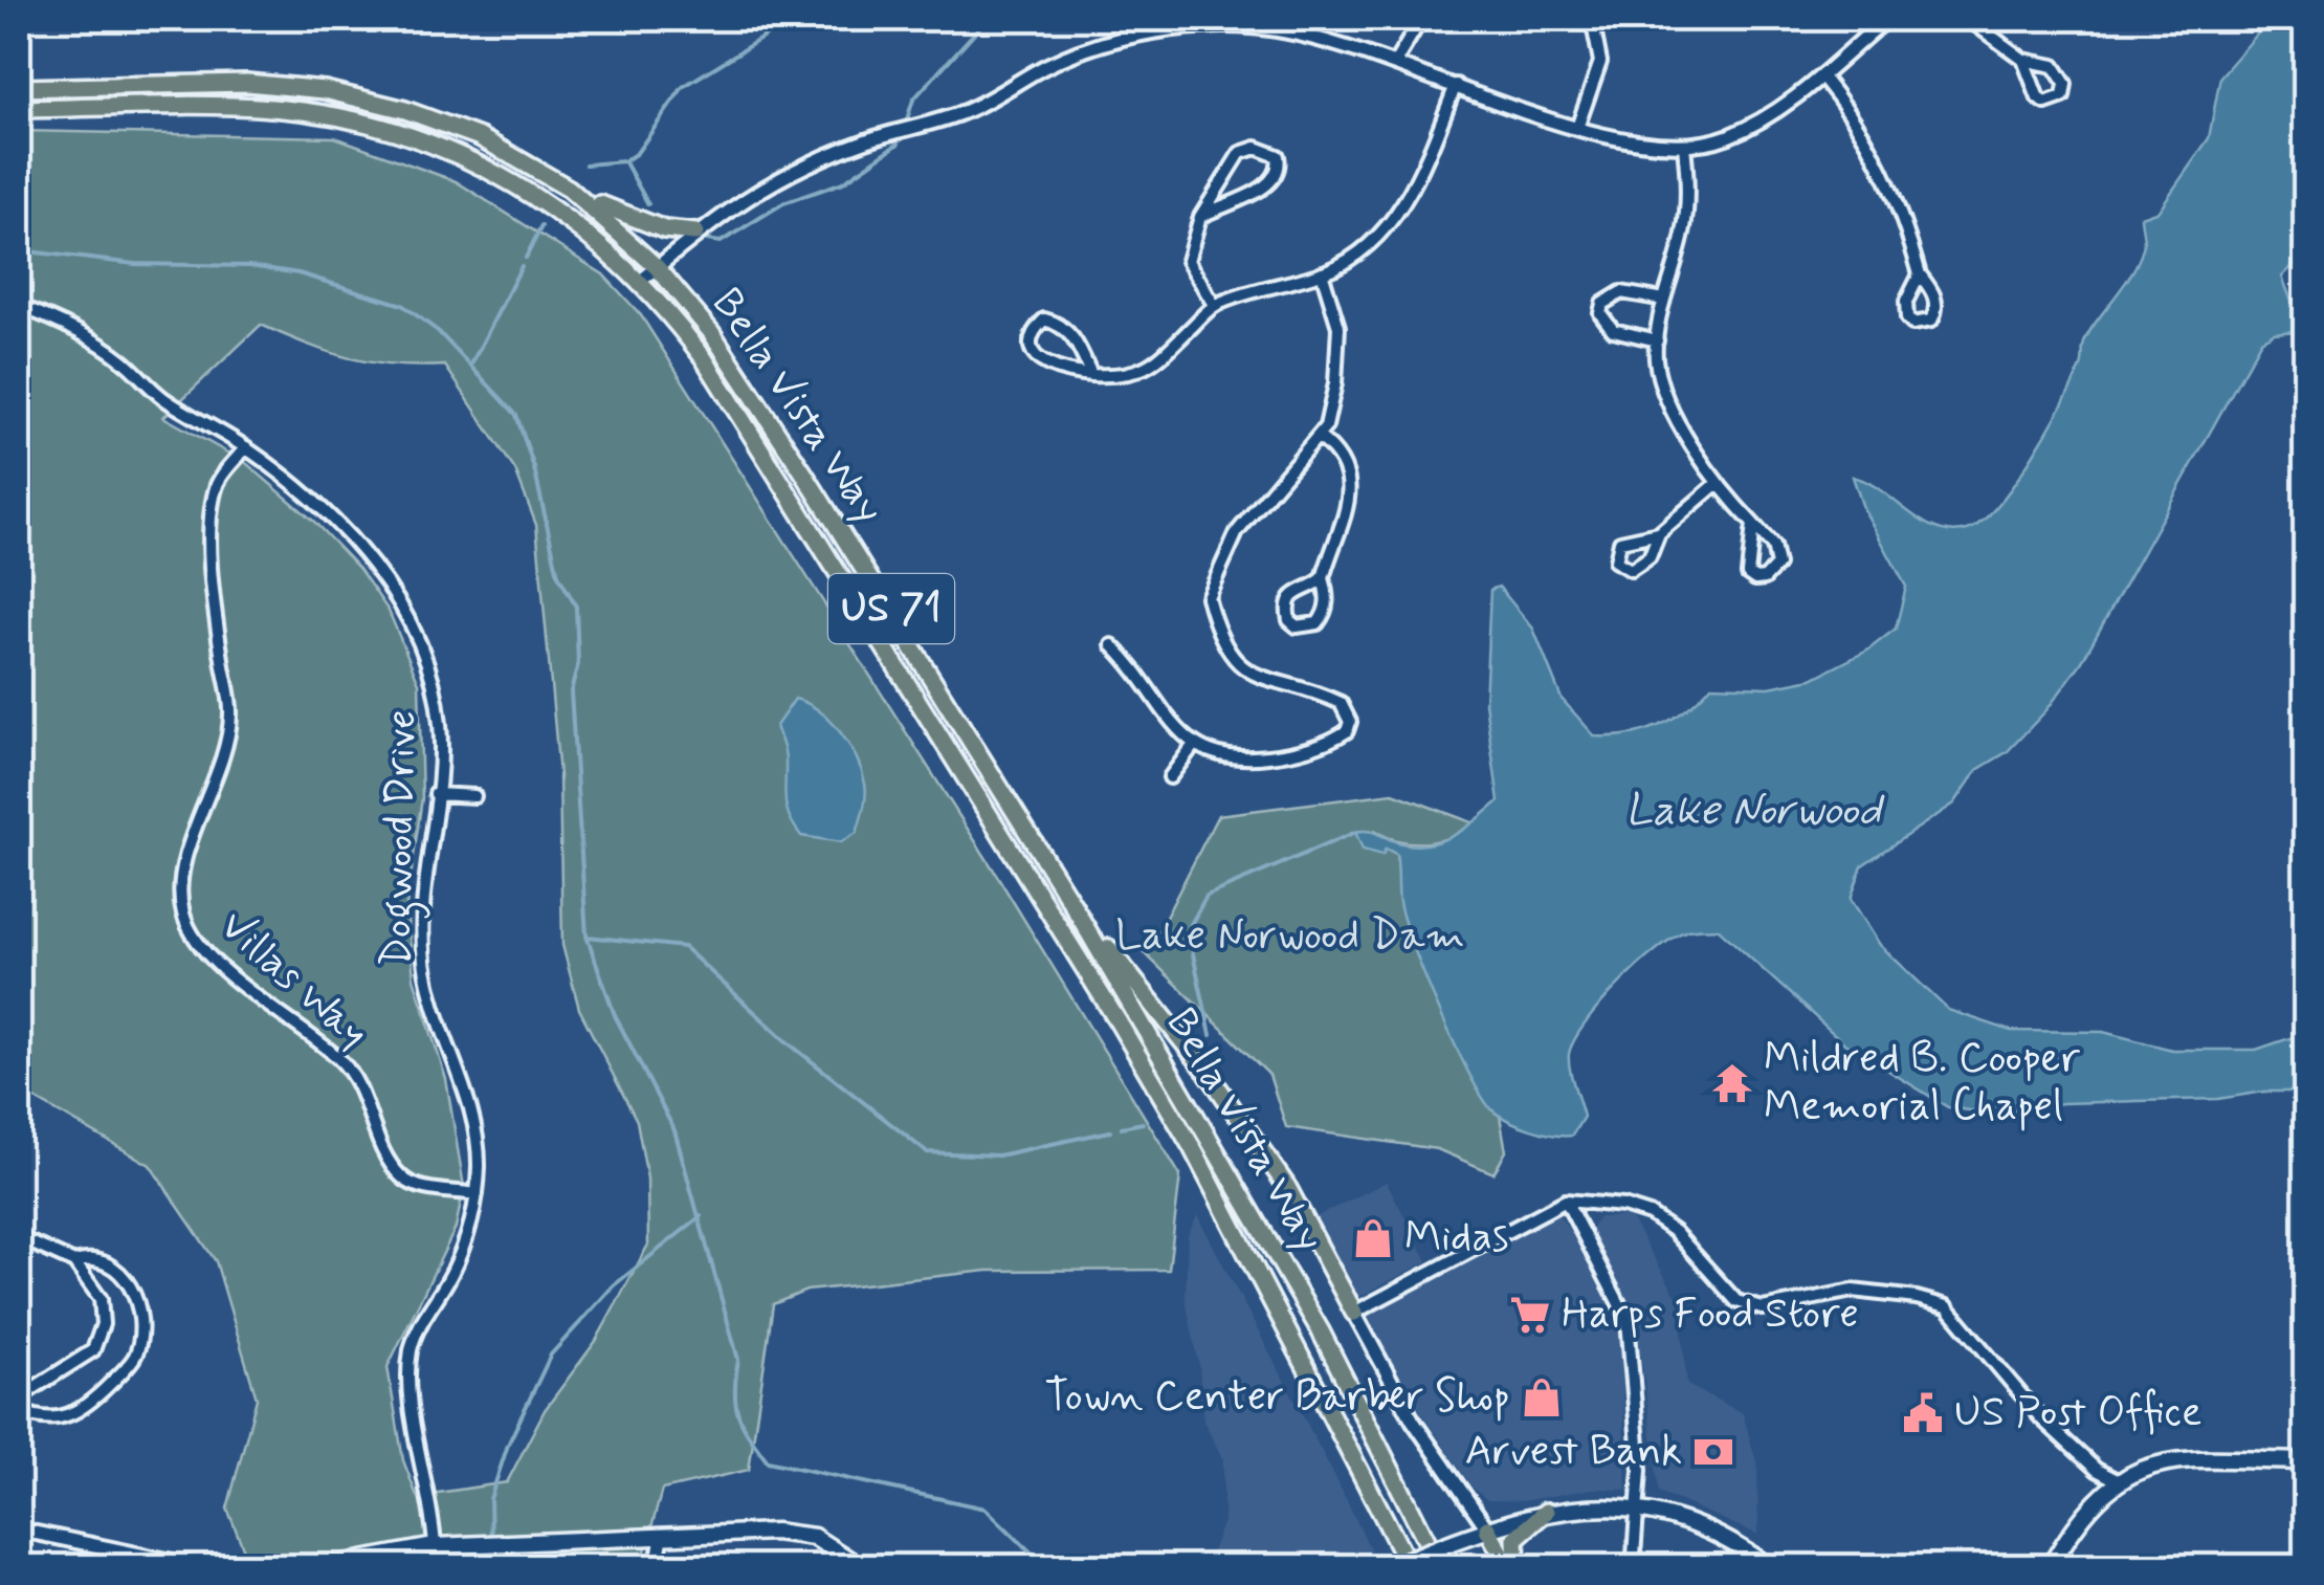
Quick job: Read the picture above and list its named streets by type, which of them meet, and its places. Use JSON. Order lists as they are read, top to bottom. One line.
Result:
{"streets":{"main road":["Bella Vista Way","US 71"],"street":["Dogwood Drive","Villas Way"]},"crossings":[["Dogwood Drive","Villas Way"]],"water":["Lake Norwood"],"parks":["Lake Norwood Dam"],"places":{"temple":["Mildred B. Cooper Memorial Chapel"],"shop":["Midas","Town Center Barber Shop"],"supermarket":["Harps Food Store"],"public building":["US Post Office"],"bank":["Arvest Bank"]}}
